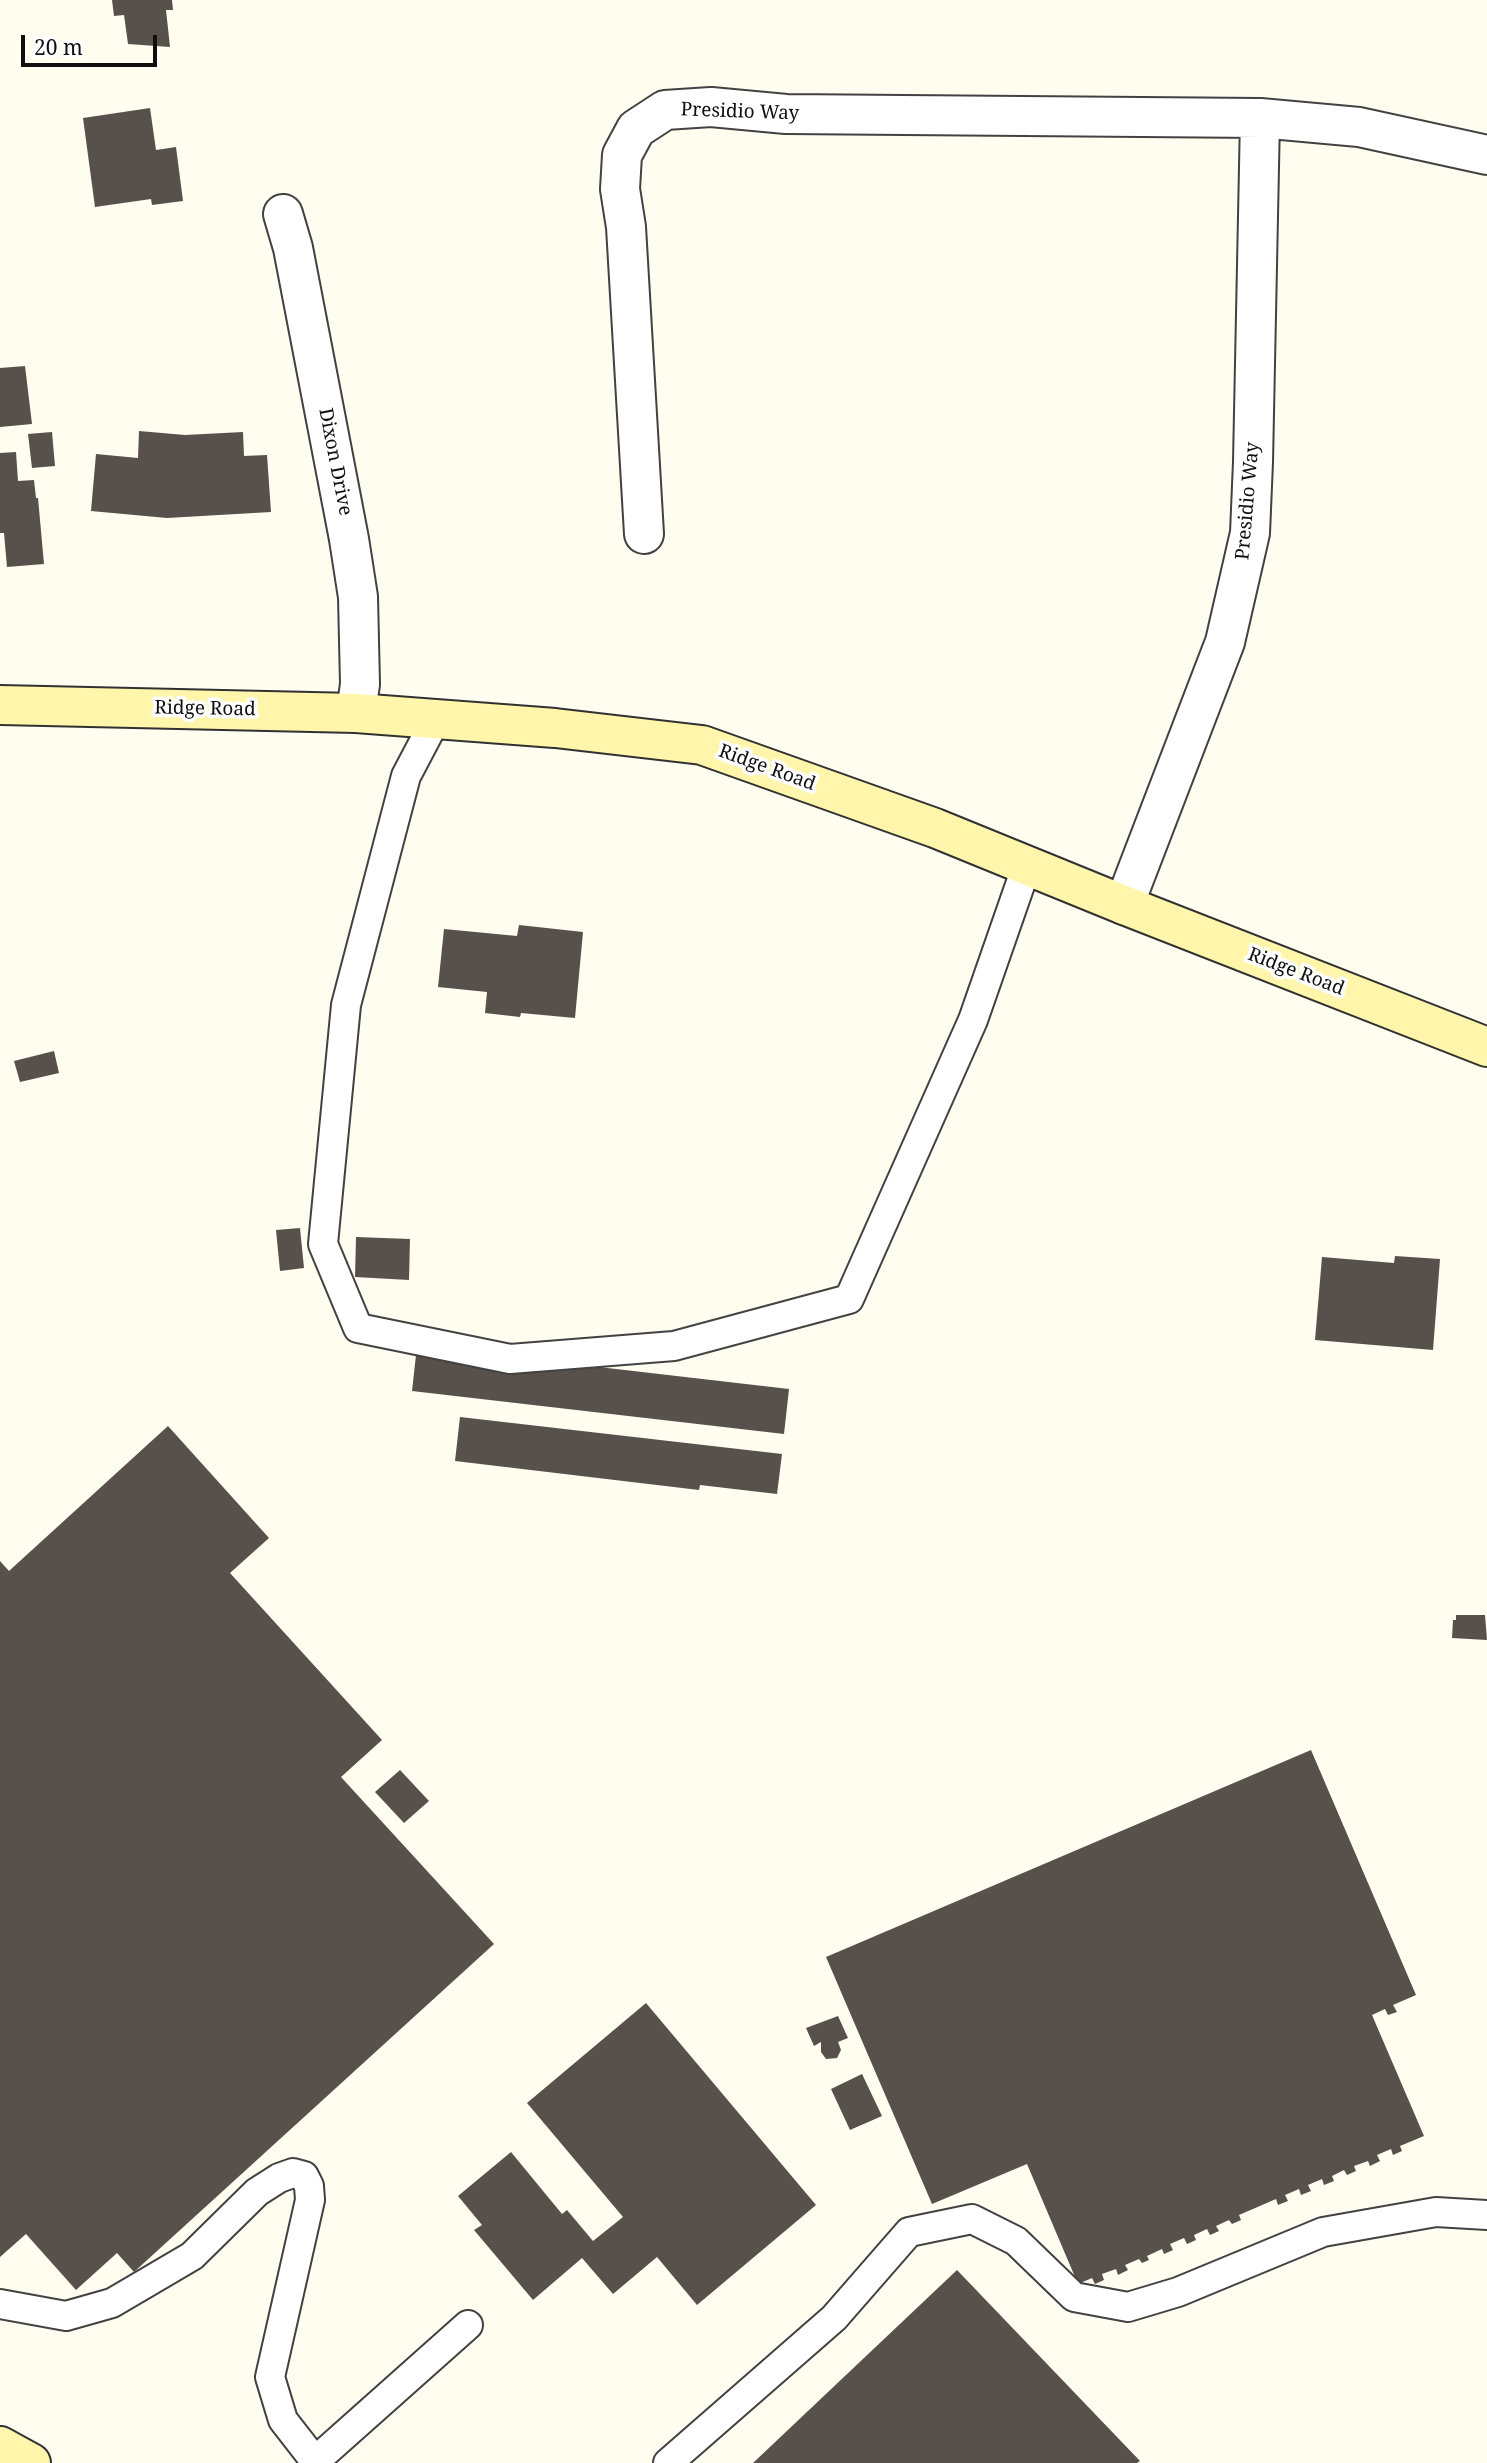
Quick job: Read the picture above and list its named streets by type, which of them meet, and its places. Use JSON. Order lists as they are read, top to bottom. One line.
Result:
{"streets":{"street":["Presidio Way","Dixon Drive","Ridge Road"]},"crossings":[["Presidio Way","Ridge Road"],["Dixon Drive","Ridge Road"]],"scale_bar":"20 m"}
